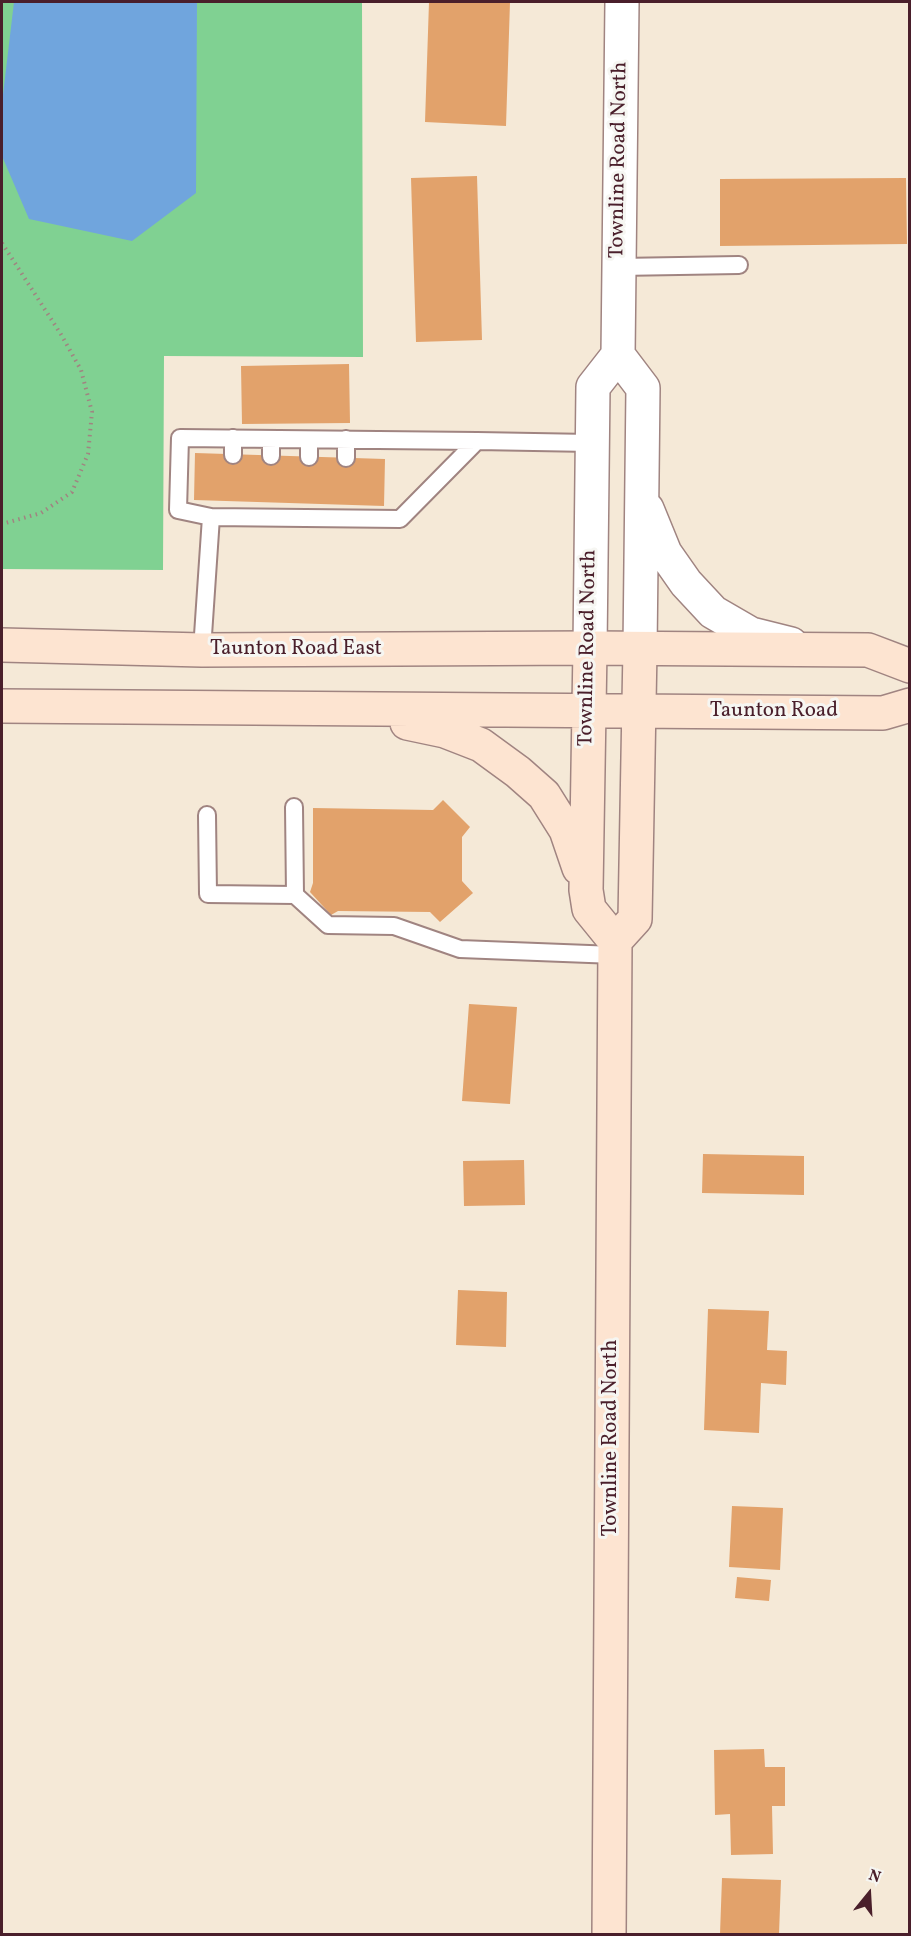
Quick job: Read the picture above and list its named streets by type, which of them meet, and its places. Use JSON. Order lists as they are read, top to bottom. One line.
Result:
{"streets":{"main road":["Townline Road North","Taunton Road East","Taunton Road"]},"crossings":[["Townline Road North","Taunton Road East"],["Townline Road North","Taunton Road"]],"north":"top"}
